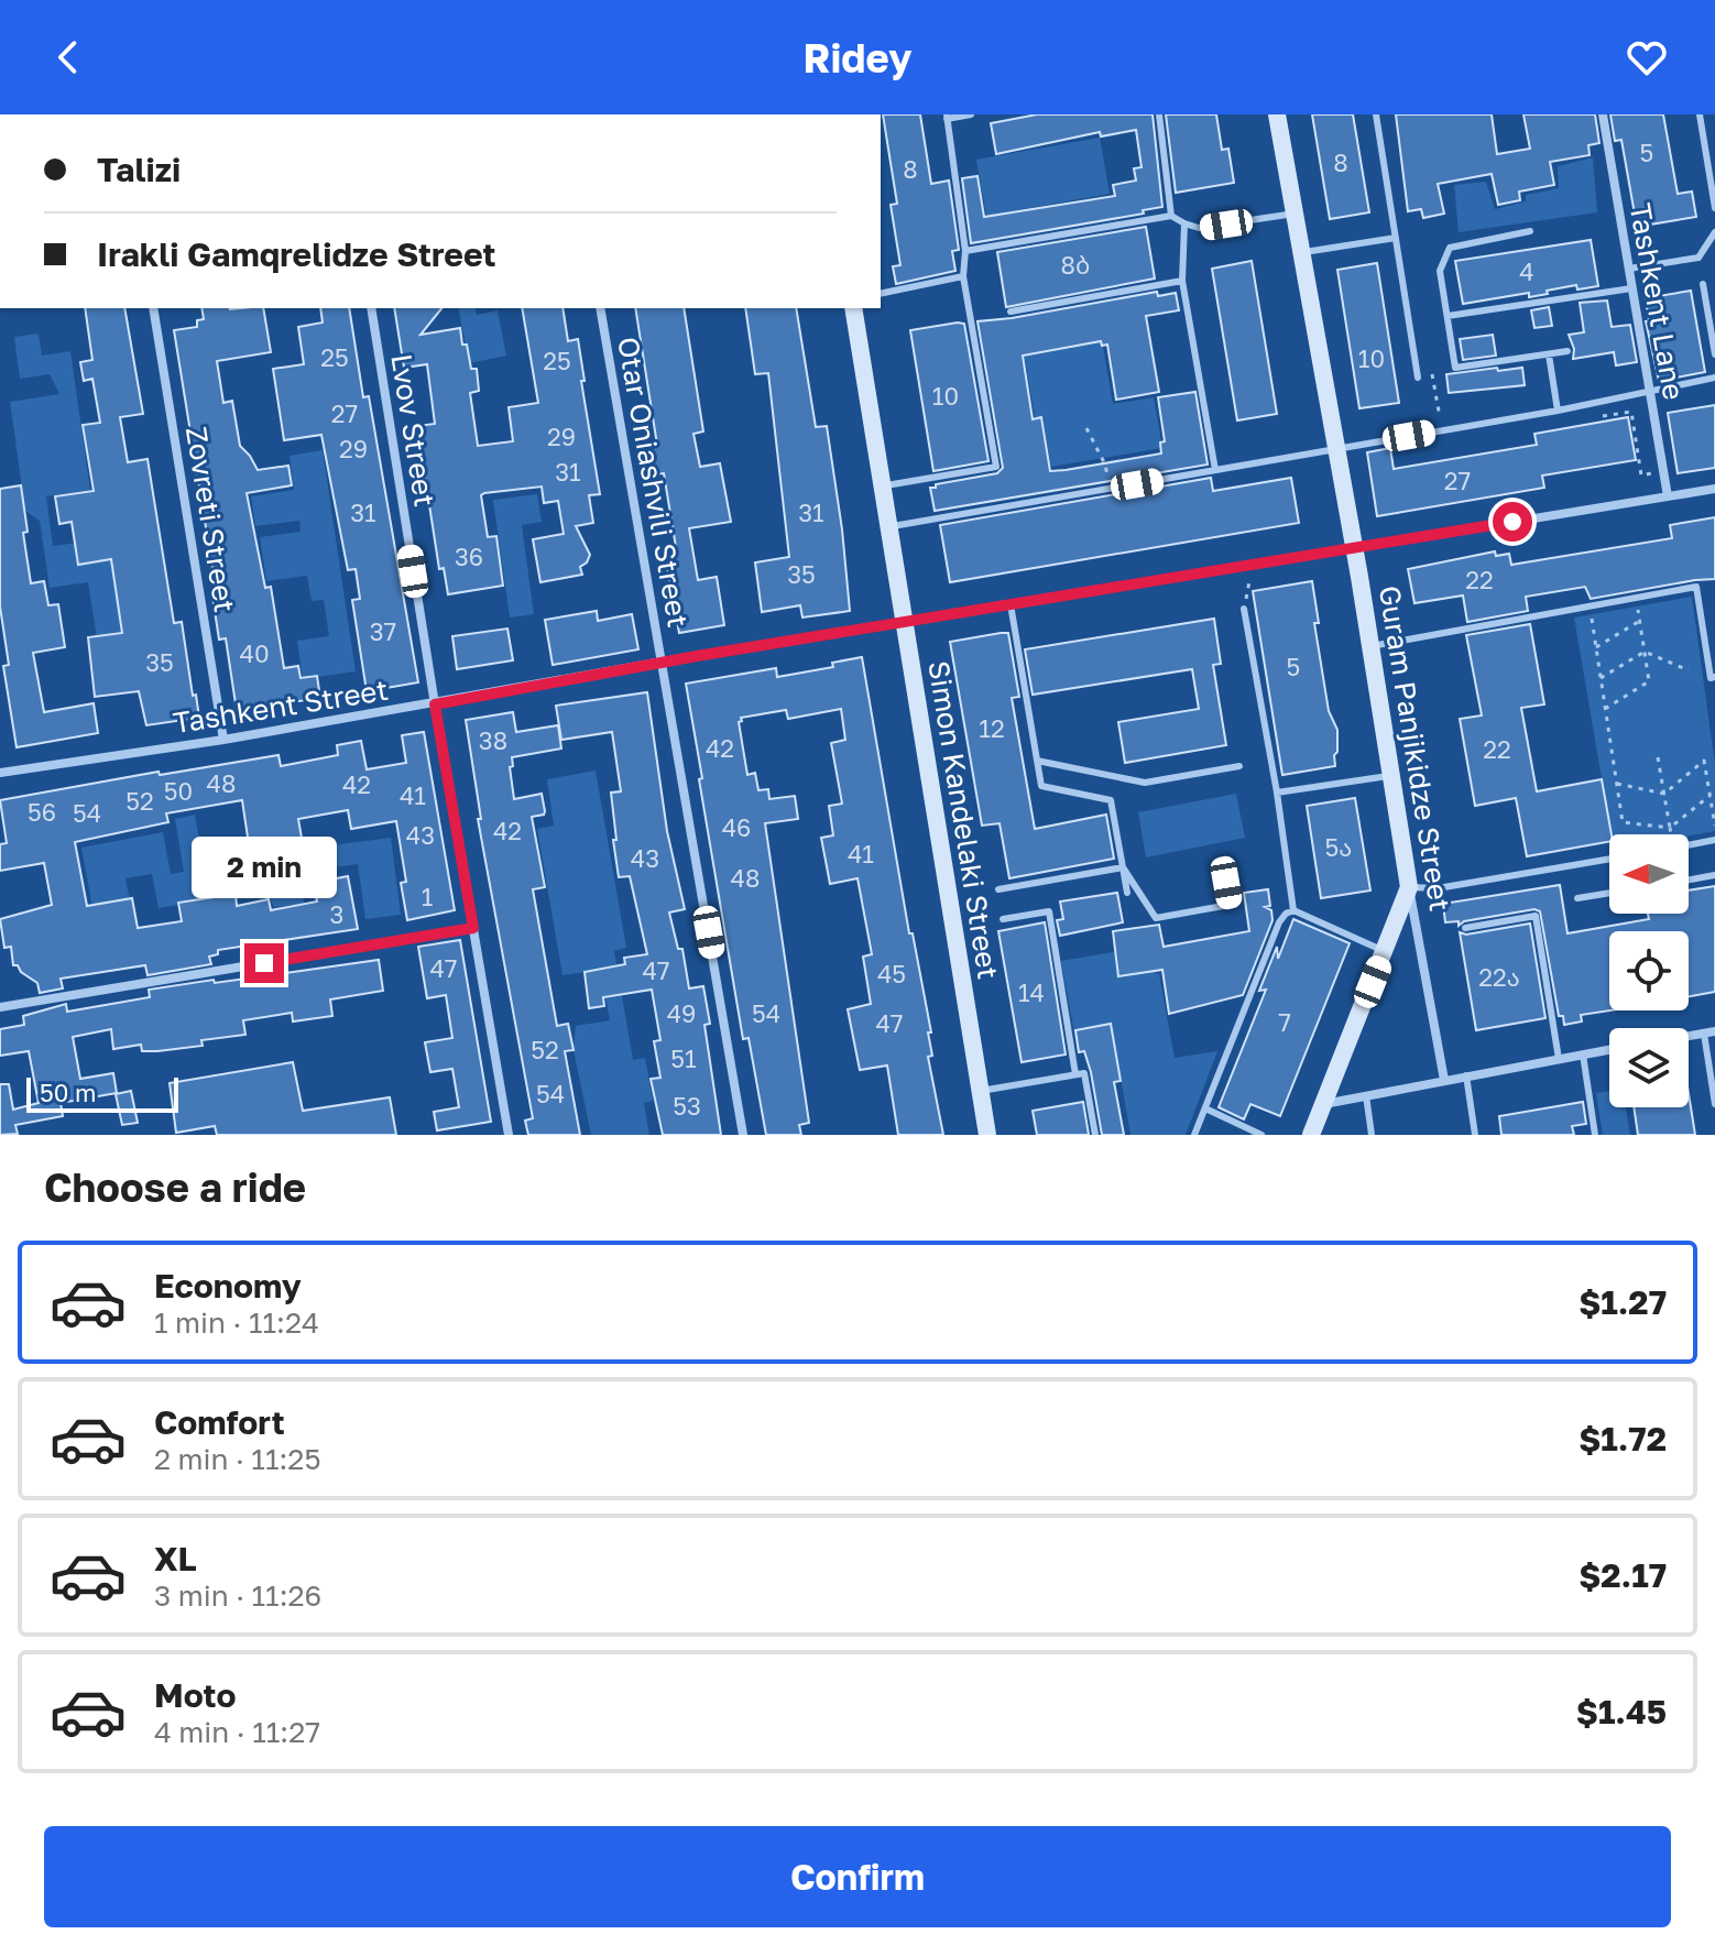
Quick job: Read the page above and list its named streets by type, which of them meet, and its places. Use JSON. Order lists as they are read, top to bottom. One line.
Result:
{"streets":{"main road":["Guram Panjikidze Street","Simon Kandelaki Street"],"street":["Tashkent Lane","Lvov Street","Otar Oniashvili Street","Zovreti Street","Tashkent Street"]},"crossings":[["Tashkent Lane","Tashkent Street"],["Lvov Street","Tashkent Street"],["Otar Oniashvili Street","Tashkent Street"],["Zovreti Street","Tashkent Street"],["Tashkent Street","Guram Panjikidze Street"],["Tashkent Street","Simon Kandelaki Street"]],"house_numbers":["5","8","8","8ბ","4","25","10","25","10","27","29","29","31","27","31","31","36","35","22","37","40","35","5","12","38","42","22","48","42","50","41","52","56","54","46","42","43","5ა","41","43","48","1","3","47","47","45","22ა","14","49","54","7","47","52","51","54","53"],"scale_bar":"50 m","north":"left","page":{"header":"Ridey","banner":["Talizi","Irakli Gamqrelidze Street"],"bubble":"2 min","scale":"50 m","heading":"Choose a ride","list":[{"name":"Economy","note":"1 min · 11:24","value":"$1.27"},{"name":"Comfort","note":"2 min · 11:25","value":"$1.72"},{"name":"XL","note":"3 min · 11:26","value":"$2.17"},{"name":"Moto","note":"4 min · 11:27","value":"$1.45"}],"buttons":"Confirm"}}
